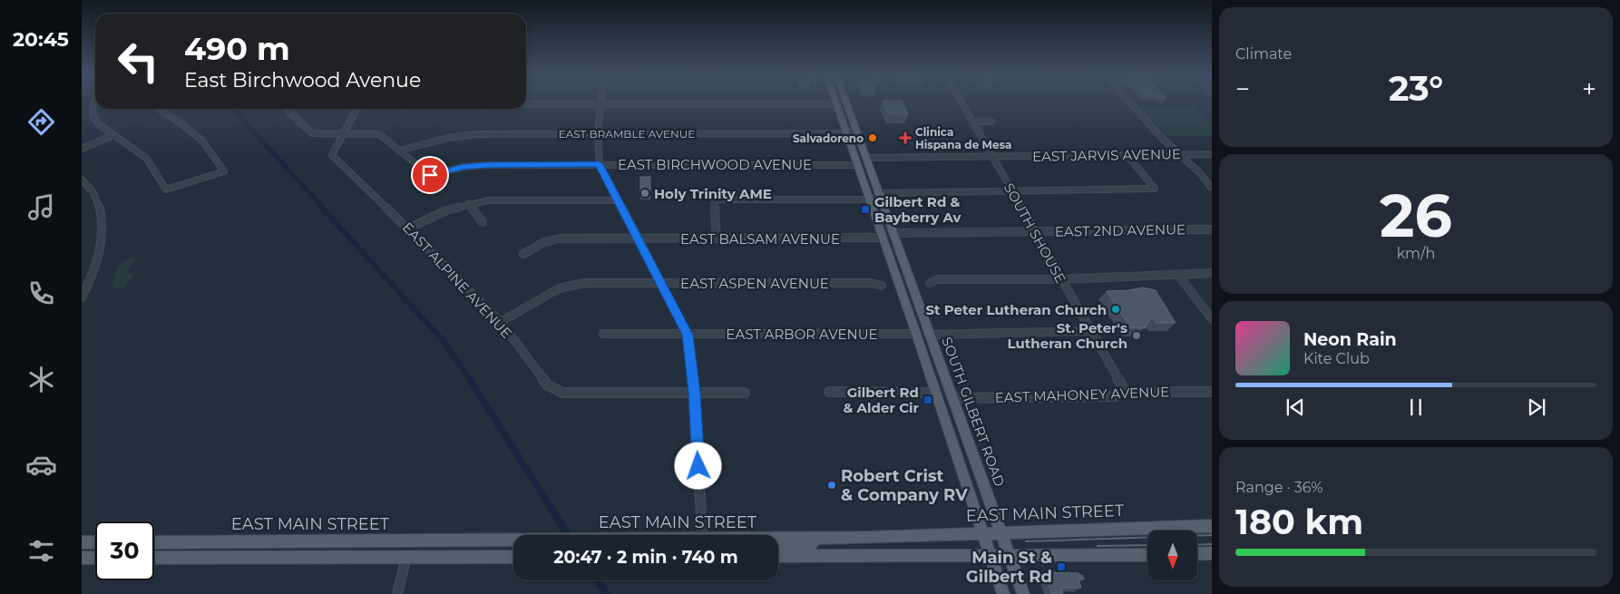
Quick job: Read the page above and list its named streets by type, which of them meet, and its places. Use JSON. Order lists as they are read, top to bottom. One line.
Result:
{"streets":{"main road":["SOUTH GILBERT ROAD","EAST MAIN STREET"],"street":["EAST BRAMBLE AVENUE","EAST JARVIS AVENUE","EAST BIRCHWOOD AVENUE","EAST 2ND AVENUE","SOUTH SHOUSE","EAST BALSAM AVENUE","EAST ALPINE AVENUE","EAST ASPEN AVENUE","EAST ARBOR AVENUE","EAST MAHONEY AVENUE"]},"crossings":[["EAST BRAMBLE AVENUE","EAST BIRCHWOOD AVENUE"],["EAST BRAMBLE AVENUE","SOUTH GILBERT ROAD"],["EAST JARVIS AVENUE","SOUTH SHOUSE"],["EAST JARVIS AVENUE","SOUTH GILBERT ROAD"],["EAST BIRCHWOOD AVENUE","EAST ALPINE AVENUE"],["EAST BIRCHWOOD AVENUE","SOUTH GILBERT ROAD"],["EAST 2ND AVENUE","SOUTH SHOUSE"],["EAST 2ND AVENUE","SOUTH GILBERT ROAD"],["SOUTH SHOUSE","EAST MAHONEY AVENUE"],["EAST BALSAM AVENUE","SOUTH GILBERT ROAD"],["EAST ALPINE AVENUE","EAST ASPEN AVENUE"],["EAST ARBOR AVENUE","SOUTH GILBERT ROAD"],["EAST MAHONEY AVENUE","SOUTH GILBERT ROAD"],["SOUTH GILBERT ROAD","EAST MAIN STREET"]],"places":{"other":["Salvadoreno","Holy Trinity AME","St Peter Lutheran Church","St. Peter's Lutheran Church","Robert Crist & Company RV"],"health":["Clinica Hispana de Mesa"],"transit":["Gilbert Rd & Bayberry Av","Gilbert Rd & Alder Cir","Main St & Gilbert Rd"]},"north":"bottom","page":{"tabs":"20:45","tile":["Climate",["26","km/h"],["Range · 36%","180 km"]],"turn":["490 m","East Birchwood Avenue"],"heat":["−","23°","+"],"song":["Neon Rain","Kite Club"],"limit":"30","trip":"20:47 · 2 min · 740 m"}}
